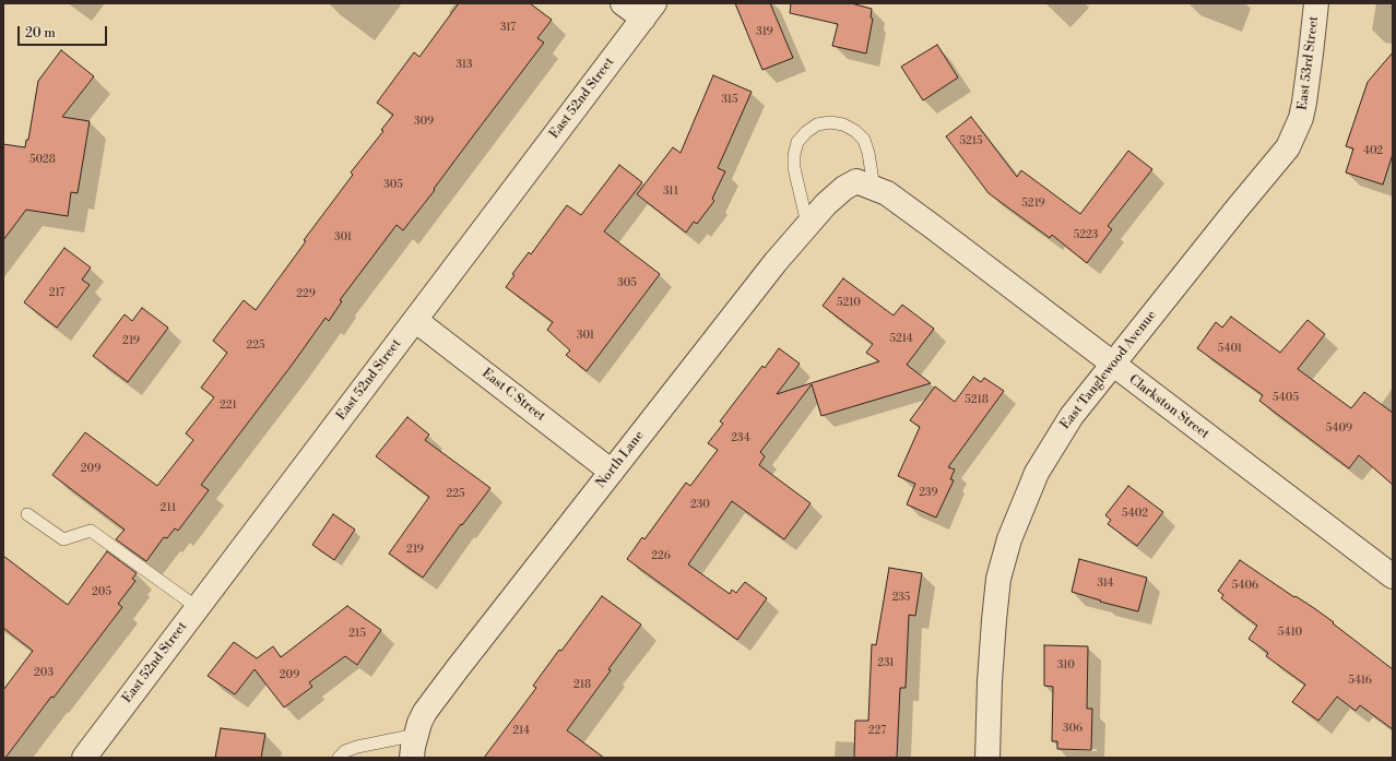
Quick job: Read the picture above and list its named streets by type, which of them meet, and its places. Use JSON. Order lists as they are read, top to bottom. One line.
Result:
{"streets":{"street":["East 53rd Street","East 52nd Street","East Tanglewood Avenue","East C Street","Clarkston Street","North Lane"]},"crossings":[["East 53rd Street","East Tanglewood Avenue"],["East 52nd Street","East C Street"],["East Tanglewood Avenue","Clarkston Street"],["East C Street","North Lane"],["Clarkston Street","North Lane"]],"house_numbers":["317","319","313","315","309","5215","402","5028","305","311","5219","5223","301","305","217","229","5210","301","5214","219","225","5401","5405","5218","221","5409","234","209","239","225","230","211","5402","219","226","314","5406","205","235","5410","215","231","310","203","209","5416","218","306","214","227"],"scale_bar":"20 m"}
